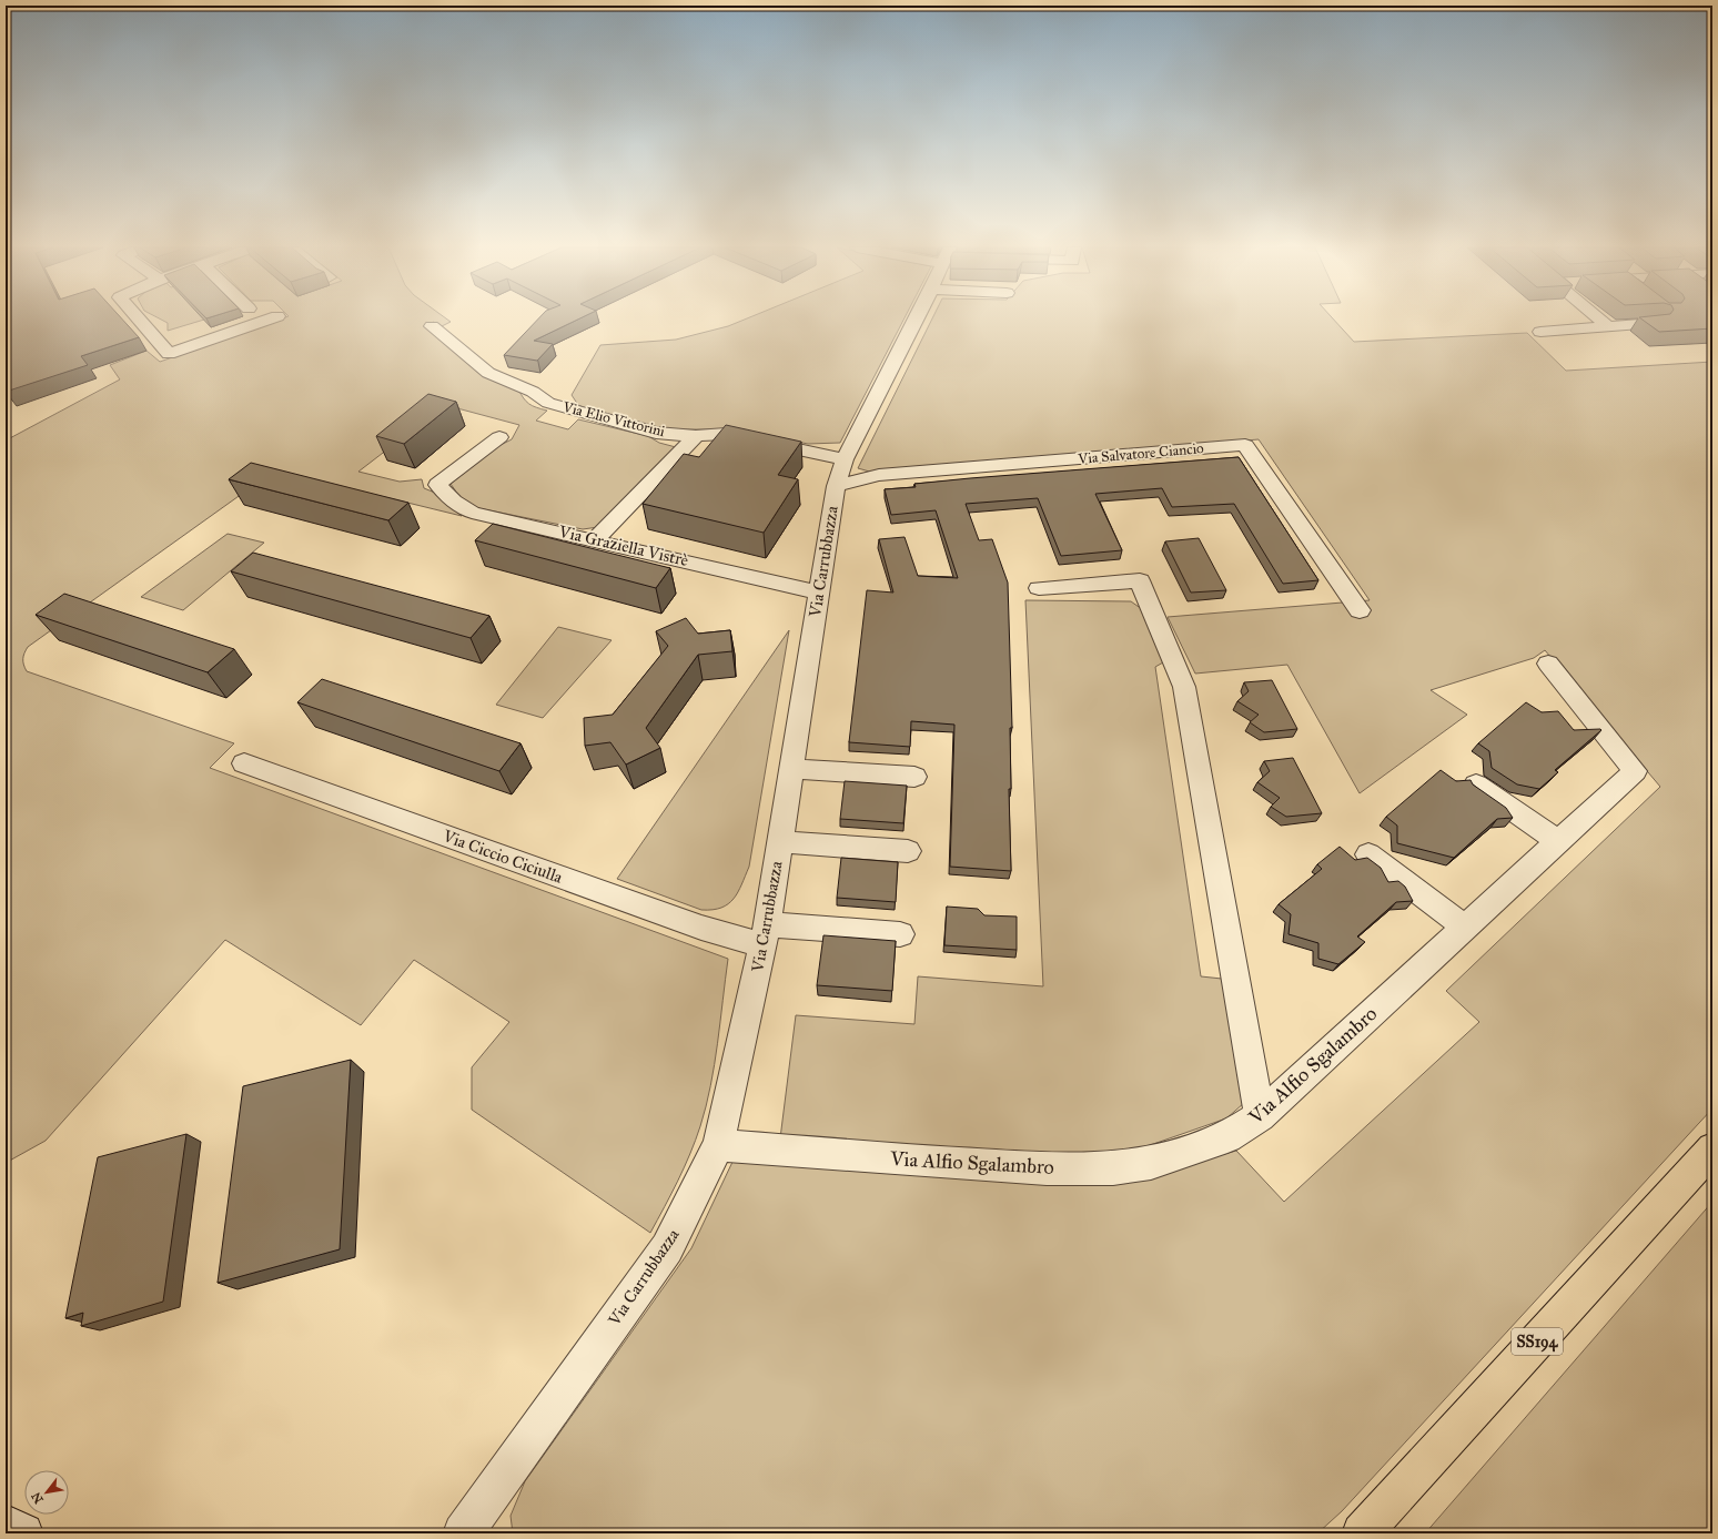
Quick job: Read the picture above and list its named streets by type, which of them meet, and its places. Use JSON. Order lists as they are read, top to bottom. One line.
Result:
{"streets":{"main road":["SS194"],"street":["Via Elio Vittorini","Via Salvatore Ciancio","Via Graziella Vistrè","Via Carrubbazza","Via Ciccio Ciciulla","Via Alfio Sgalambro"]},"crossings":[["Via Elio Vittorini","Via Carrubbazza"],["Via Salvatore Ciancio","Via Carrubbazza"],["Via Graziella Vistrè","Via Carrubbazza"],["Via Carrubbazza","Via Ciccio Ciciulla"],["Via Carrubbazza","Via Alfio Sgalambro"]],"north":"bottom left"}
